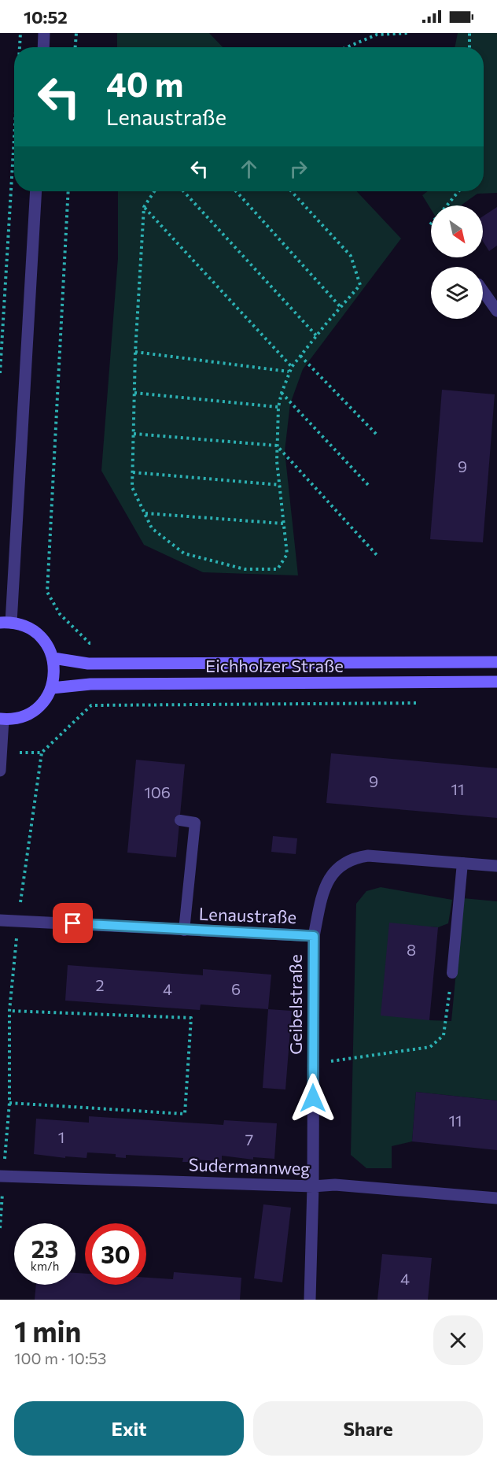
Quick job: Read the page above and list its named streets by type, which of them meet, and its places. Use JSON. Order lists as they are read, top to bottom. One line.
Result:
{"streets":{"main road":["Eichholzer Straße"],"street":["Lenaustraße","Geibelstraße","Sudermannweg"]},"crossings":[["Lenaustraße","Geibelstraße"],["Geibelstraße","Sudermannweg"]],"house_numbers":["9","9","11","106","8","2","4","6","11","1","7","4"],"north":"bottom right","page":{"status":"10:52","turn":["40 m","Lenaustraße"],"speed":"23 km/h","limit":"30","heading":["1 min","100 m · 10:53"],"buttons":["Exit","Share"]}}
